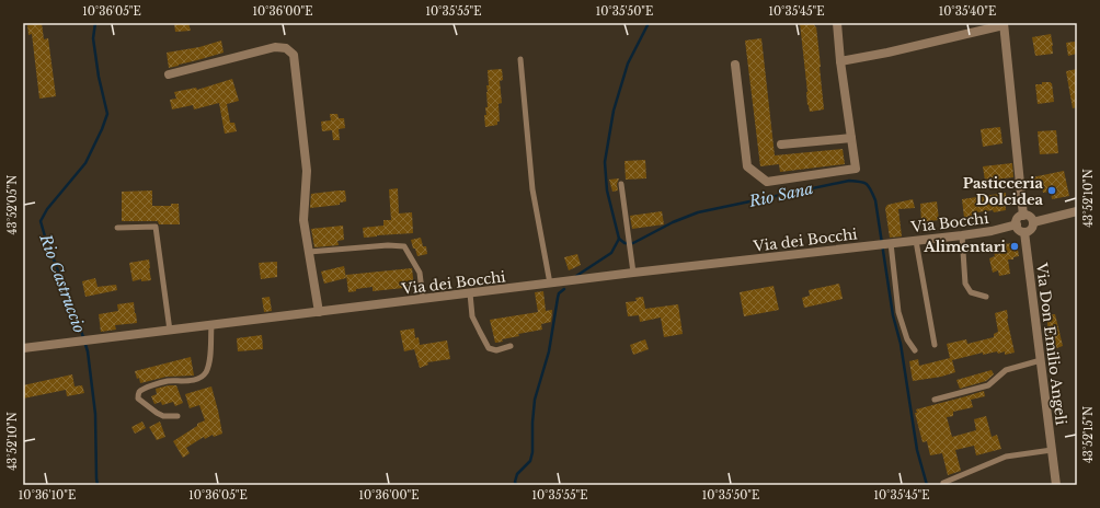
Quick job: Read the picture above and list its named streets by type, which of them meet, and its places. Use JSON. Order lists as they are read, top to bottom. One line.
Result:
{"streets":{"street":["Via Bocchi","Via dei Bocchi","Via Don Emilio Angeli"]},"crossings":[["Via Bocchi","Via dei Bocchi"],["Via Bocchi","Via Don Emilio Angeli"]],"water":["Rio Sana","Rio Castruccio"],"places":["Pasticceria Dolcidea","Alimentari"],"coordinates":["10°36'05\"E","10°36'00\"E","10°35'55\"E","10°35'50\"E","10°35'45\"E","10°35'40\"E","43°52'10\"N","43°52'05\"N","43°52'15\"N","10°36'10\"E"]}
